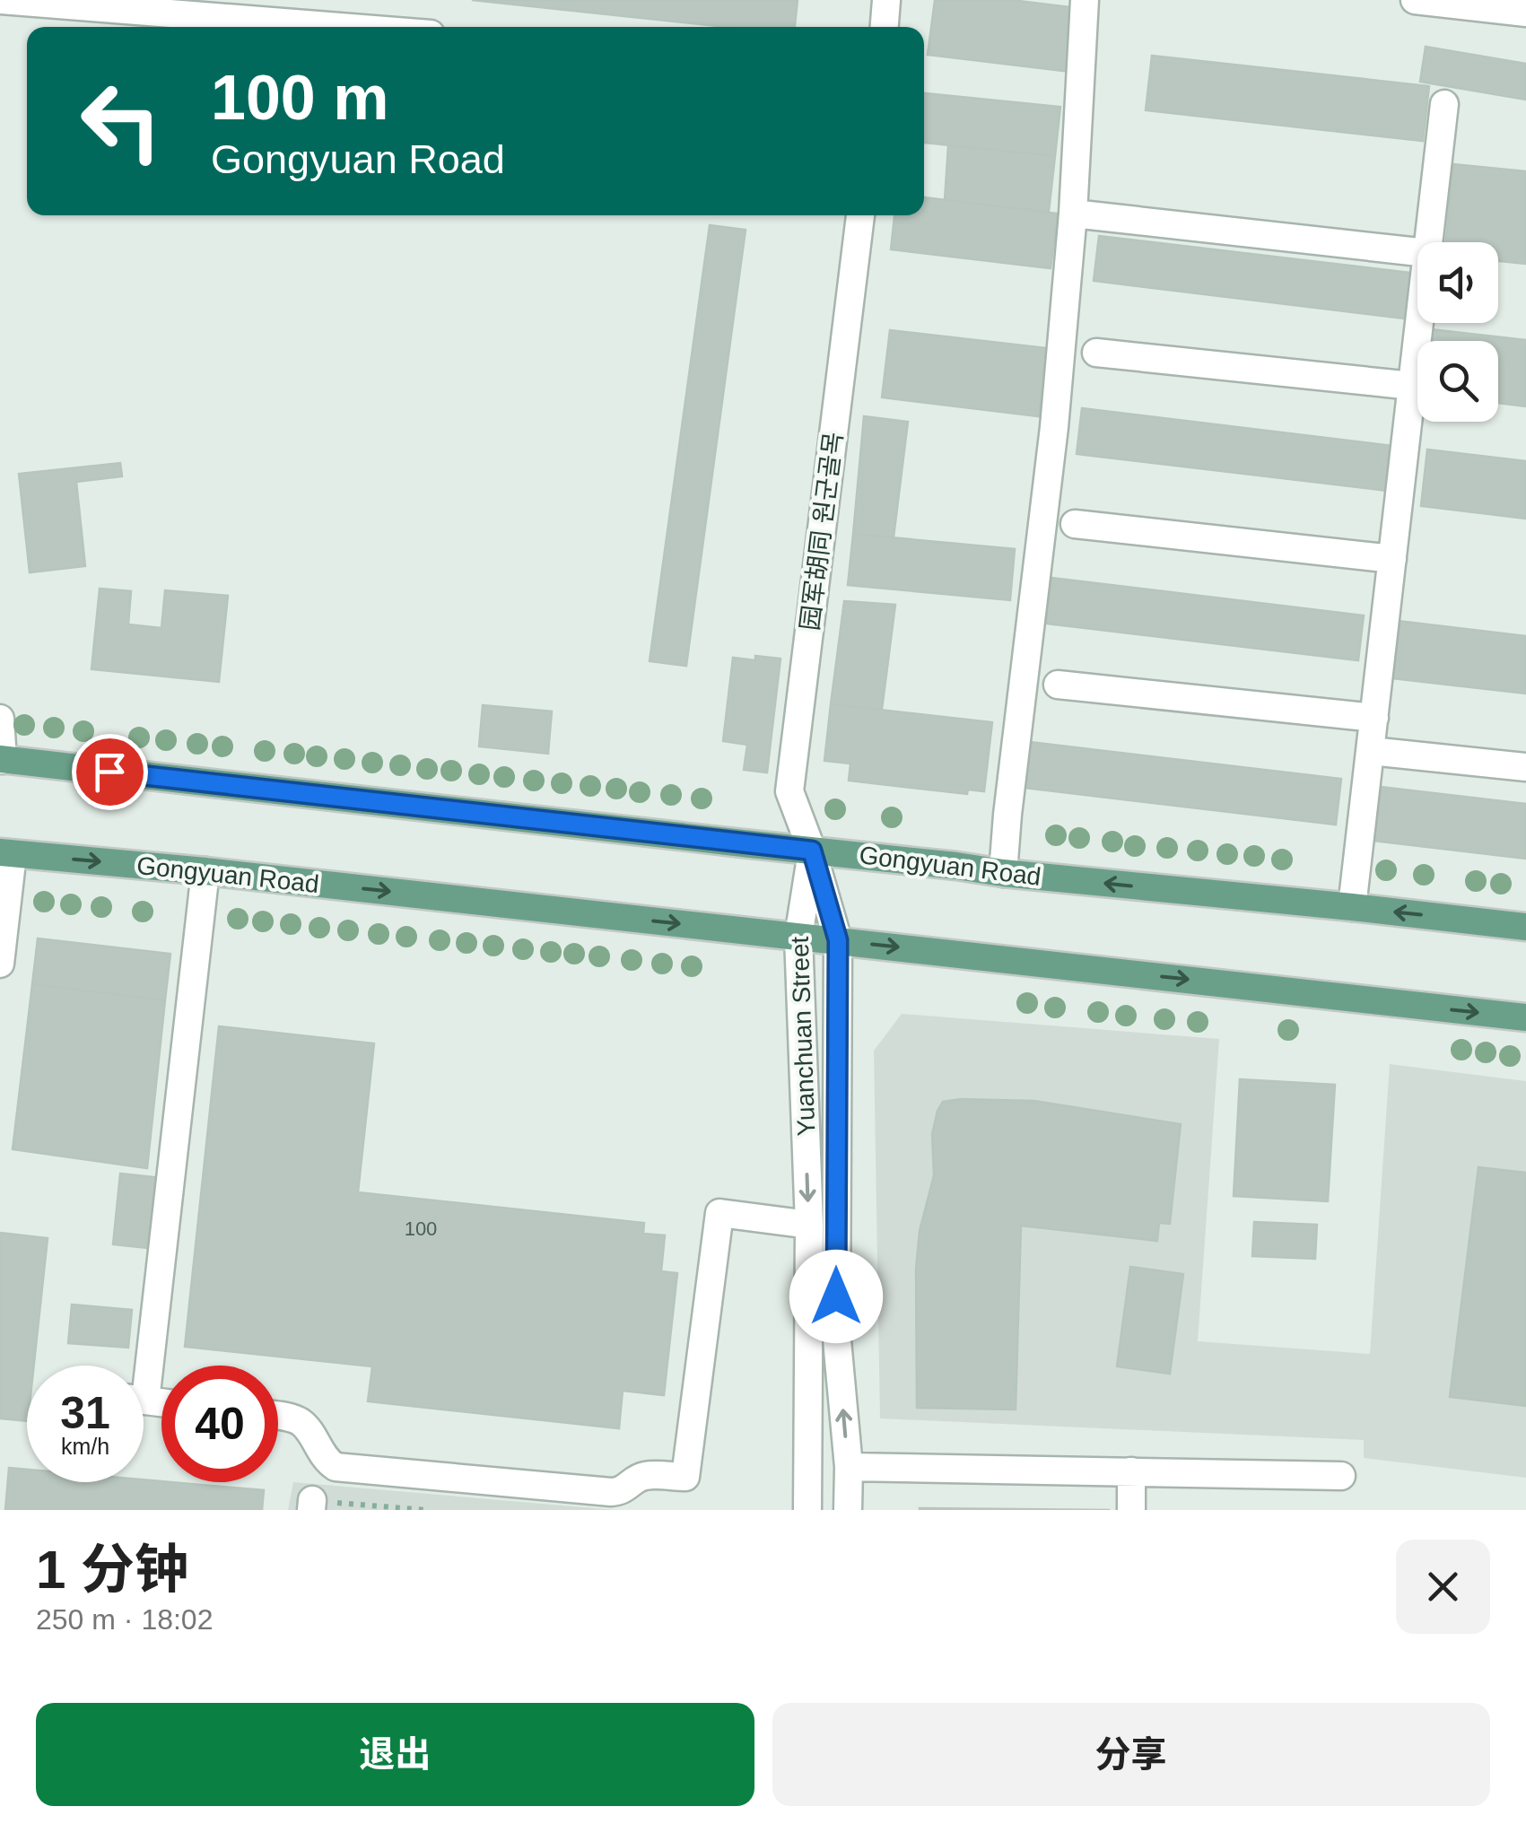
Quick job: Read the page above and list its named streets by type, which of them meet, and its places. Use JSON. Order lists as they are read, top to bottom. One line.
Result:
{"streets":{"main road":["Gongyuan Road"],"street":["园军胡同 원군골목","Yuanchuan Street"]},"crossings":[["园军胡同 원군골목","Gongyuan Road"],["园军胡同 원군골목","Yuanchuan Street"],["Gongyuan Road","Yuanchuan Street"]],"house_numbers":["100"],"page":{"turn":["100 m","Gongyuan Road"],"speed":"31 km/h","limit":"40","heading":["1 分钟","250 m · 18:02"],"buttons":["退出","分享"]}}
